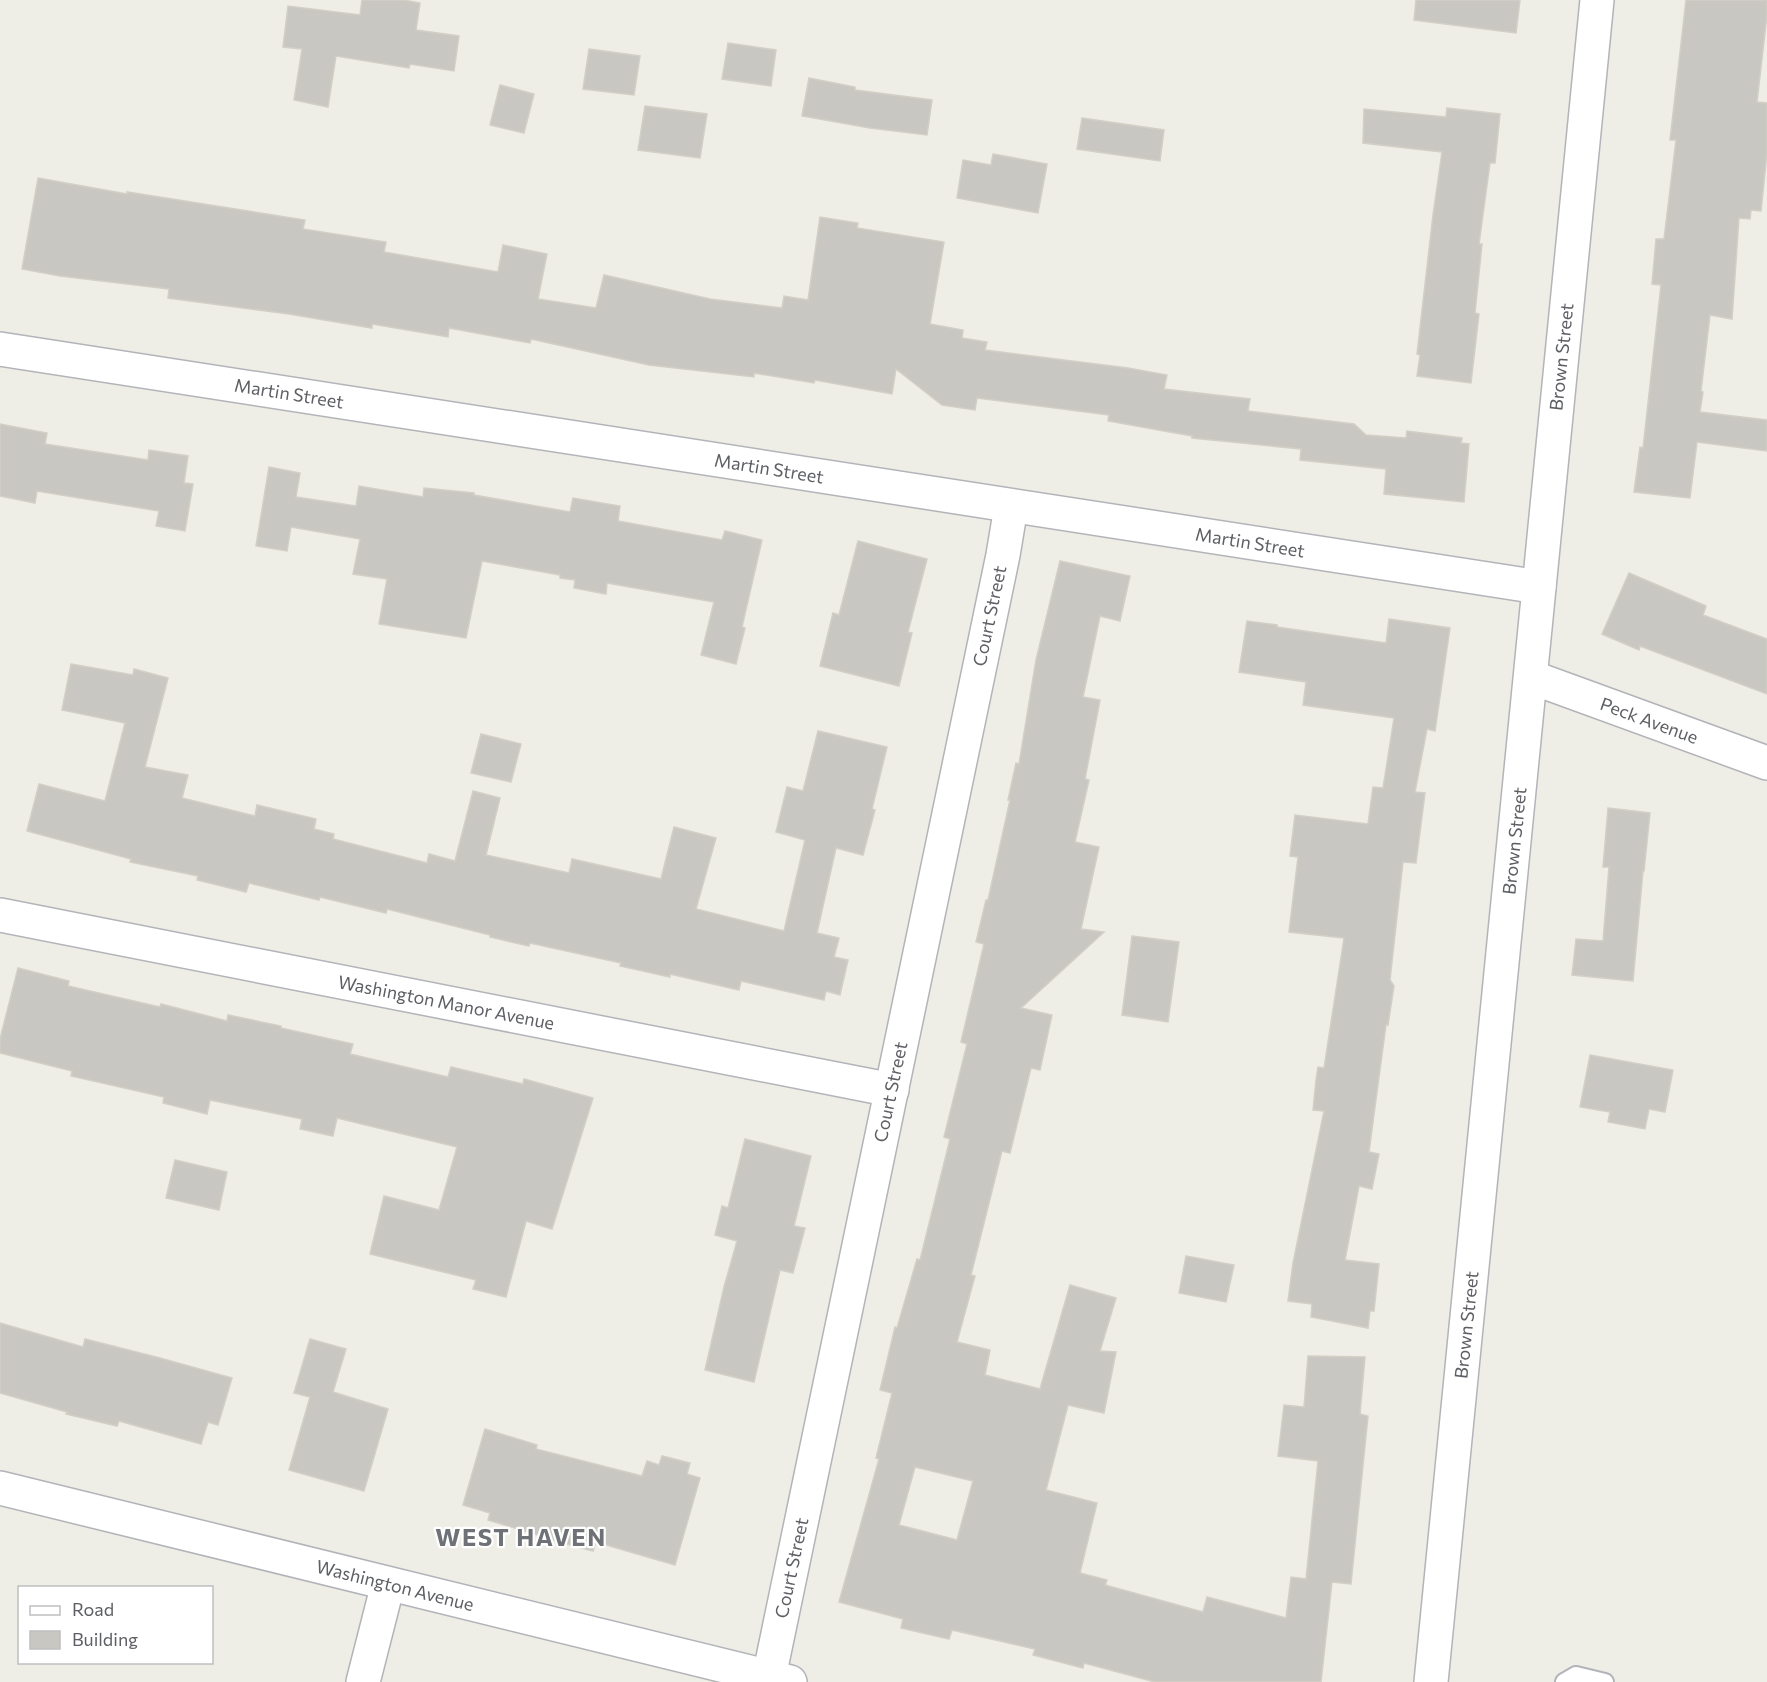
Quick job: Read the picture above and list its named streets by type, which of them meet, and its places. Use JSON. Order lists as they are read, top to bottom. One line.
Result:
{"streets":{"street":["Brown Street","Martin Street","Court Street","Peck Avenue","Washington Manor Avenue","Washington Avenue"]},"crossings":[["Brown Street","Martin Street"],["Brown Street","Peck Avenue"],["Martin Street","Court Street"],["Court Street","Washington Manor Avenue"],["Court Street","Washington Avenue"]],"districts":["WEST HAVEN"],"legend":["Road","Building"]}
